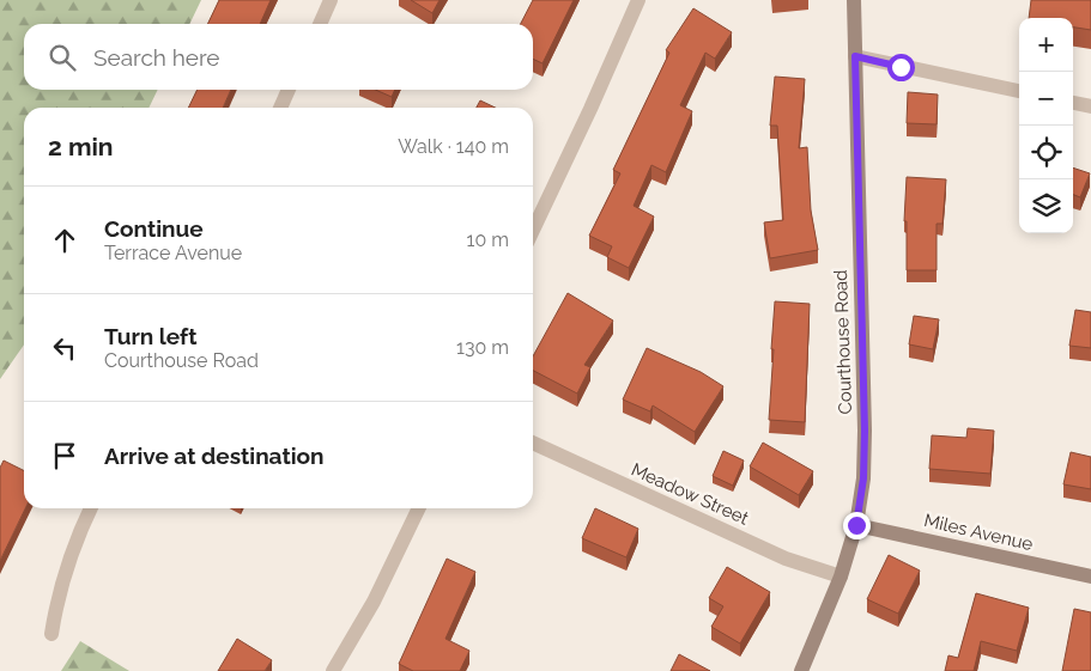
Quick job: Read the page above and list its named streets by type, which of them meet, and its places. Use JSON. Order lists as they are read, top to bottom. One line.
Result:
{"streets":{"street":["Courthouse Road","Meadow Street","Miles Avenue"]},"crossings":[["Courthouse Road","Meadow Street"],["Courthouse Road","Miles Avenue"]],"page":{"map_buttons":["+","−"],"search":"Search here","heading":["2 min","Walk · 140 m"],"list":[["Continue","Terrace Avenue","10 m"],["Turn left","Courthouse Road","130 m"],"Arrive at destination"]}}
